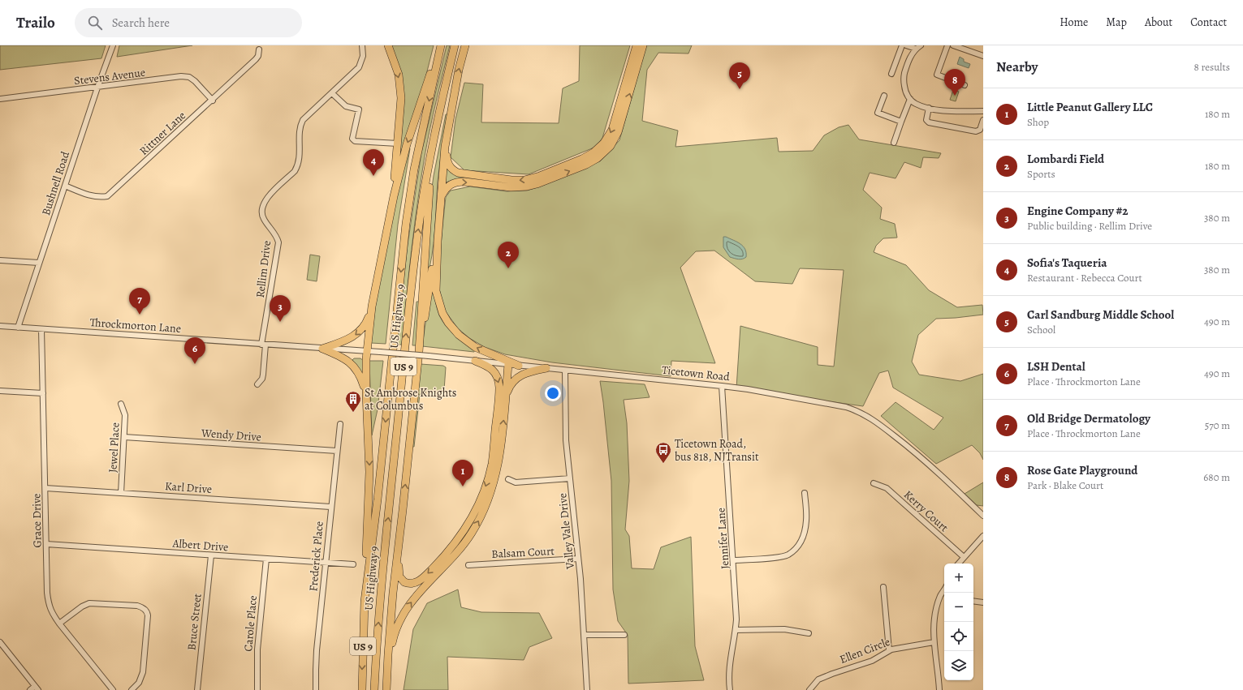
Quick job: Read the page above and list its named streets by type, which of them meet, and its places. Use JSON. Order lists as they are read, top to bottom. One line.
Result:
{"streets":{"highway":["US Highway 9","US 9"],"street":["Stevens Avenue","Rittner Lane","Bushnell Road","Rellim Drive","Throckmorton Lane","Ticetown Road","Wendy Drive","Jewel Place","Karl Drive","Kerry Court","Grace Drive","Valley Vale Drive","Jennifer Lane","Albert Drive","Balsam Court","Frederick Place","Bruce Street","Carole Place","Ellen Circle"]},"crossings":[["Stevens Avenue","Rittner Lane"],["Stevens Avenue","Bushnell Road"],["Rittner Lane","Bushnell Road"],["Bushnell Road","Throckmorton Lane"],["Rellim Drive","Throckmorton Lane"],["Throckmorton Lane","Ticetown Road"],["Throckmorton Lane","Grace Drive"],["Ticetown Road","Valley Vale Drive"],["Ticetown Road","Jennifer Lane"],["Wendy Drive","Jewel Place"],["Wendy Drive","Frederick Place"],["Jewel Place","Karl Drive"],["Karl Drive","Grace Drive"],["Karl Drive","Frederick Place"],["Grace Drive","Albert Drive"],["Valley Vale Drive","Balsam Court"],["Albert Drive","Frederick Place"],["Albert Drive","Bruce Street"],["Albert Drive","Carole Place"]],"places":{"building":["St Ambrose Knights at Columbus"],"bus stop":["Ticetown Road, bus 818, NJTransit"]},"page":{"header":"Trailo","search":"Search here","nav":["Home","Map","About","Contact"],"heading":["Nearby","8 results"],"pins":["5","8","4","2","7","3","6","1"],"list":[{"mark":"1","name":"Little Peanut Gallery LLC","note":"Shop","value":"180 m"},{"mark":"2","name":"Lombardi Field","note":"Sports","value":"180 m"},{"mark":"3","name":"Engine Company #2","note":"Public building · Rellim Drive","value":"380 m"},{"mark":"4","name":"Sofia's Taqueria","note":"Restaurant · Rebecca Court","value":"380 m"},{"mark":"5","name":"Carl Sandburg Middle School","note":"School","value":"490 m"},{"mark":"6","name":"LSH Dental","note":"Place · Throckmorton Lane","value":"490 m"},{"mark":"7","name":"Old Bridge Dermatology","note":"Place · Throckmorton Lane","value":"570 m"},{"mark":"8","name":"Rose Gate Playground","note":"Park · Blake Court","value":"680 m"}],"map_buttons":["+","−"]}}
